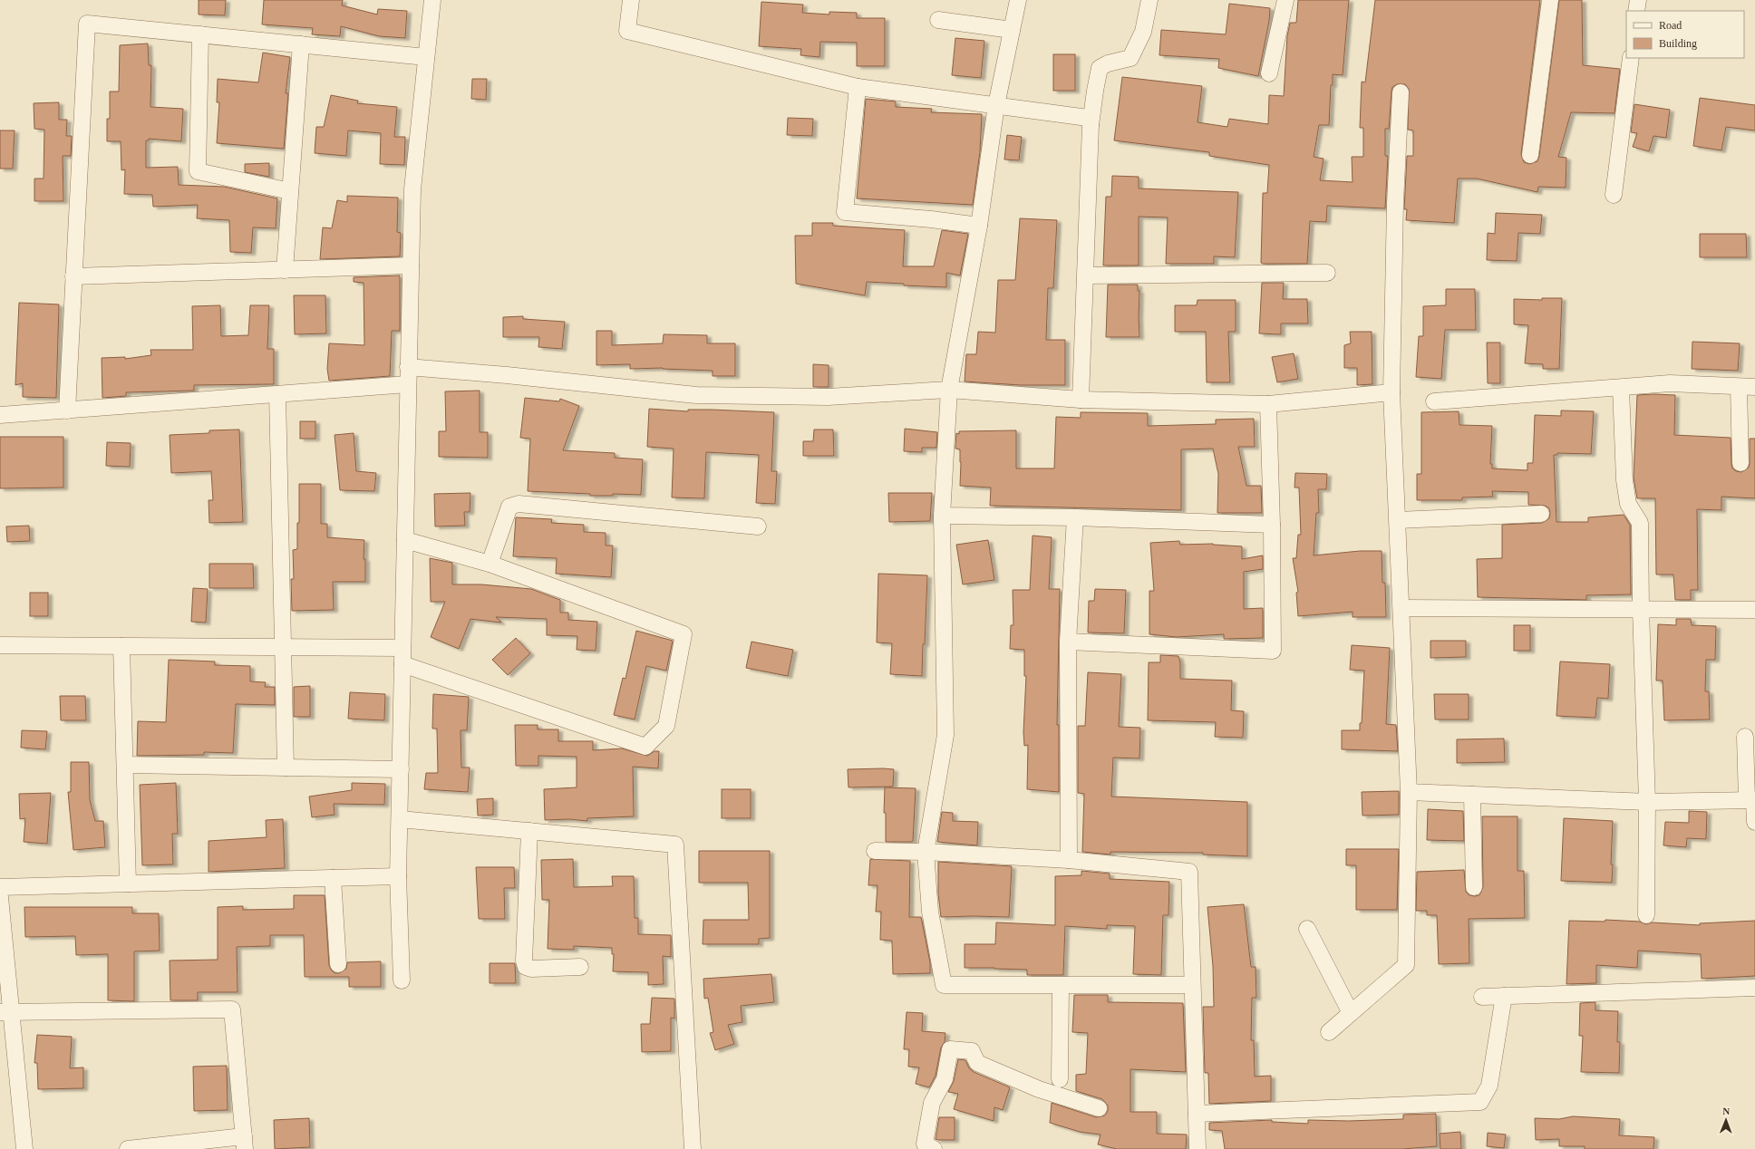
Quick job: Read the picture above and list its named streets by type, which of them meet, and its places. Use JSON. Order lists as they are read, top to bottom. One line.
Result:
{"legend":["Road","Building"],"north":"top"}
